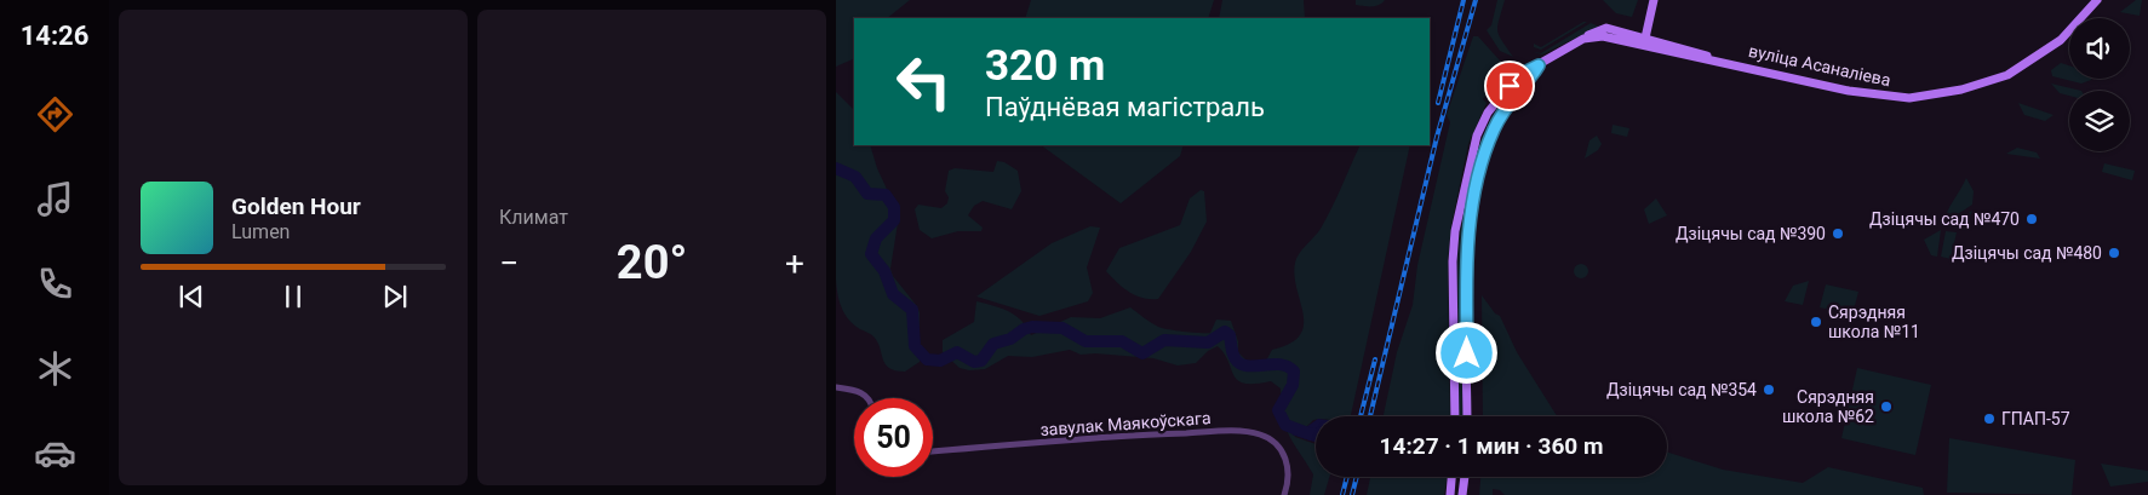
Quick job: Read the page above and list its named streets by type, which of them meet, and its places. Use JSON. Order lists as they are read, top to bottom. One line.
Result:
{"streets":{"main road":["вуліца Асаналіева"],"street":["завулак Маякоўскага"]},"places":["Дзіцячы сад №470","Дзіцячы сад №390","Дзіцячы сад №480","Сярэдняя школа №11","Дзіцячы сад №354","Сярэдняя школа №62","ГПАП-57"],"page":{"tabs":"14:26","tile":"Климат","turn":["320 m","Паўднёвая магістраль"],"song":["Golden Hour","Lumen"],"heat":["−","20°","+"],"limit":"50","trip":"14:27 · 1 мин · 360 m"}}
